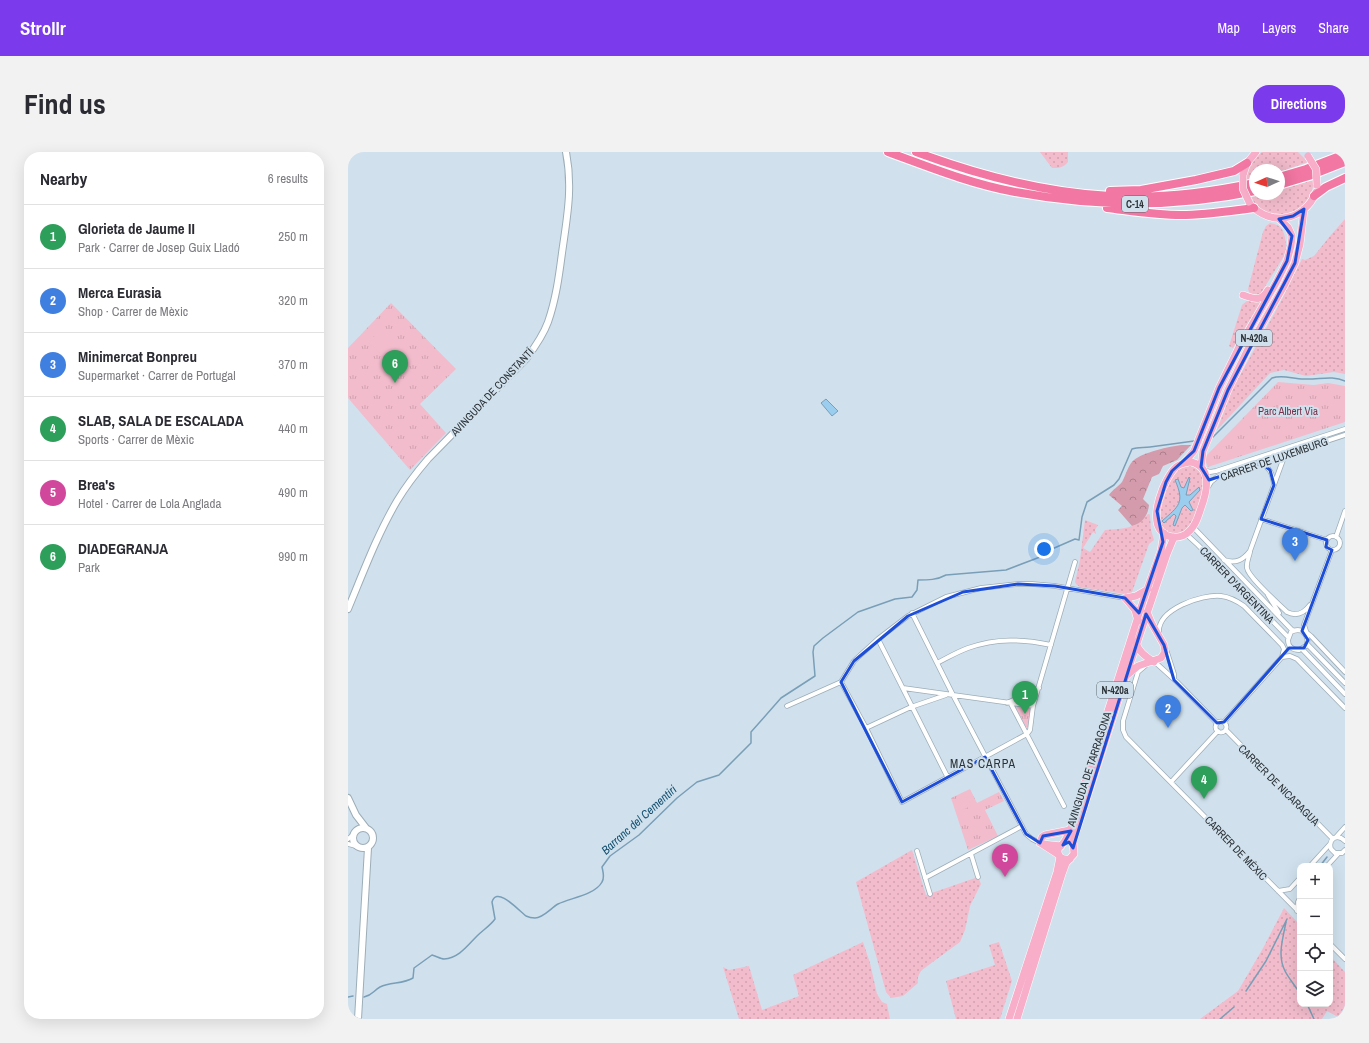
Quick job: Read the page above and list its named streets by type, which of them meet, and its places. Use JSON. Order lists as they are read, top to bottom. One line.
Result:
{"streets":{"highway":["C-14"],"main road":["N-420a","AVINGUDA DE CONSTANTÍ","AVINGUDA DE TARRAGONA"],"street":["CARRER DE LUXEMBURG","CARRER D'ARGENTINA","CARRER DE NICARAGUA","CARRER DE MÈXIC"]},"crossings":[["N-420a","CARRER DE LUXEMBURG"],["N-420a","CARRER D'ARGENTINA"],["N-420a","AVINGUDA DE TARRAGONA"],["N-420a","CARRER DE MÈXIC"],["CARRER DE LUXEMBURG","CARRER D'ARGENTINA"],["CARRER DE LUXEMBURG","AVINGUDA DE TARRAGONA"],["CARRER D'ARGENTINA","AVINGUDA DE TARRAGONA"]],"districts":["MAS CARPA"],"water":["Barranc del Cementiri"],"parks":["Parc Albert Via"],"north":"left","page":{"header":"Strollr","nav":["Map","Layers","Share"],"title":"Find us","buttons":"Directions","heading":["Nearby","6 results"],"list":[{"mark":"1","name":"Glorieta de Jaume II","note":"Park · Carrer de Josep Guix Lladó","value":"250 m"},{"mark":"2","name":"Merca Eurasia","note":"Shop · Carrer de Mèxic","value":"320 m"},{"mark":"3","name":"Minimercat Bonpreu","note":"Supermarket · Carrer de Portugal","value":"370 m"},{"mark":"4","name":"SLAB, SALA DE ESCALADA","note":"Sports · Carrer de Mèxic","value":"440 m"},{"mark":"5","name":"Brea's","note":"Hotel · Carrer de Lola Anglada","value":"490 m"},{"mark":"6","name":"DIADEGRANJA","note":"Park","value":"990 m"}],"pins":["6","3","1","2","4","5"],"map_buttons":["+","−"]}}
